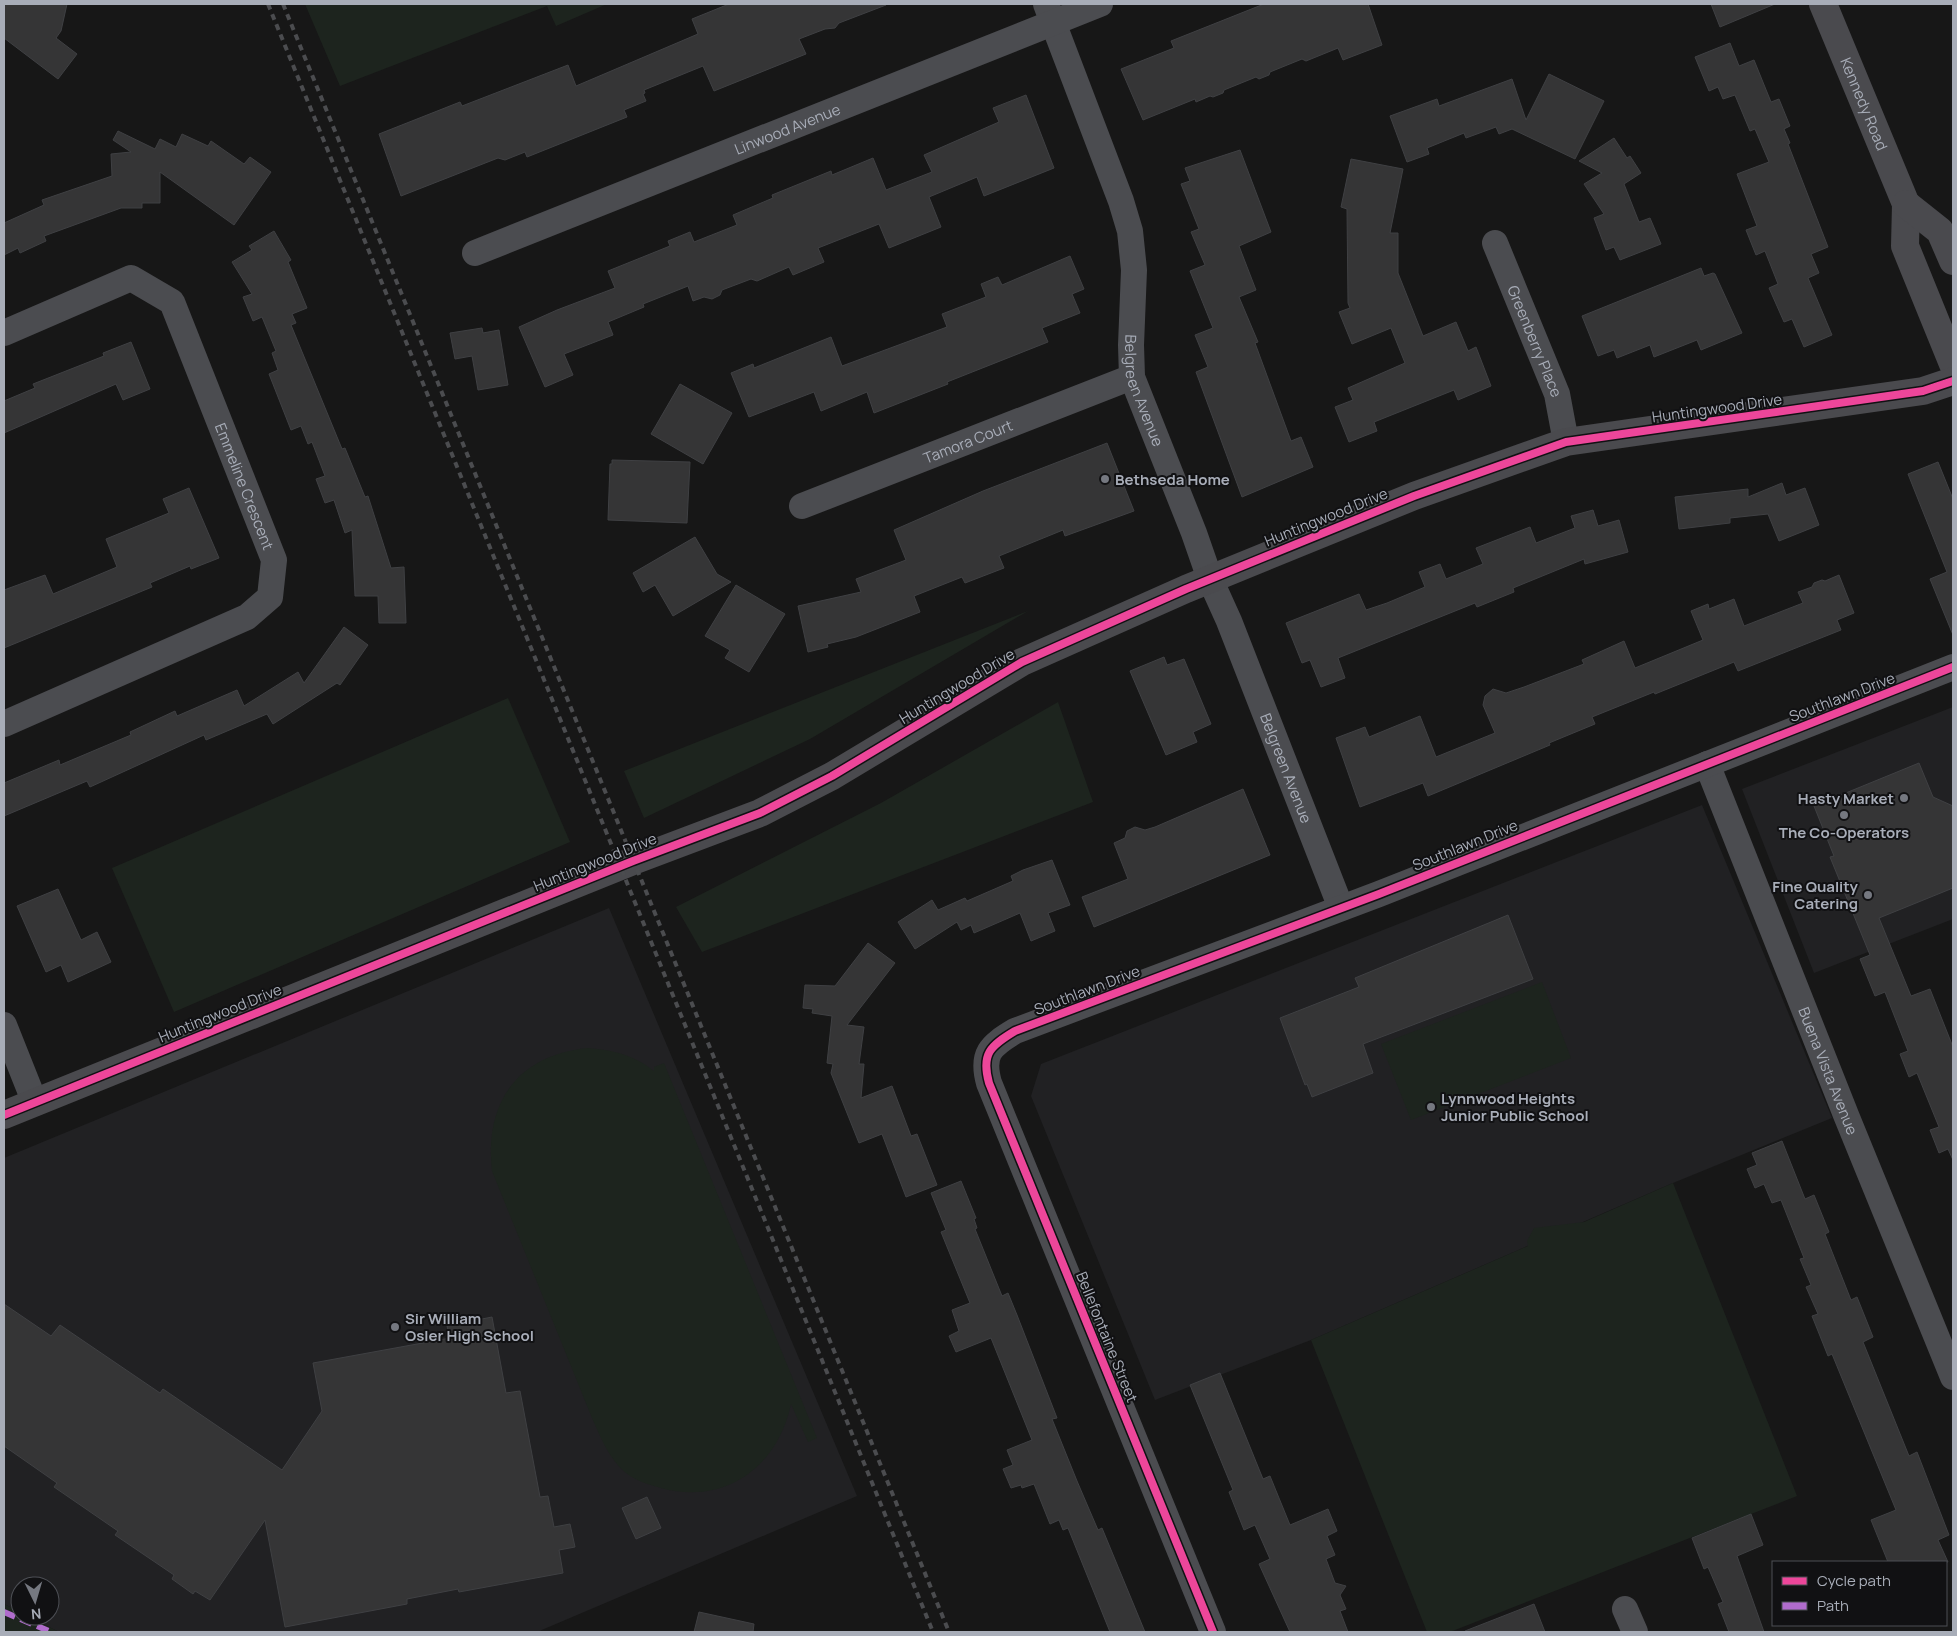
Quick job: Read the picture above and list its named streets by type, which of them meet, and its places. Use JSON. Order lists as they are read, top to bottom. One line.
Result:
{"streets":{"street":["Kennedy Road","Linwood Avenue","Greenberry Place","Belgreen Avenue","Huntingwood Drive","Tamora Court","Emmeline Crescent","Southlawn Drive","Buena Vista Avenue","Bellefontaine Street"]},"crossings":[["Linwood Avenue","Belgreen Avenue"],["Greenberry Place","Huntingwood Drive"],["Belgreen Avenue","Huntingwood Drive"],["Belgreen Avenue","Tamora Court"],["Belgreen Avenue","Southlawn Drive"],["Southlawn Drive","Buena Vista Avenue"],["Southlawn Drive","Bellefontaine Street"]],"places":["Bethseda Home","Hasty Market","The Co-Operators","Fine Quality Catering","Lynnwood Heights Junior Public School","Sir William Osler High School"],"legend":["Cycle path","Path"],"north":"bottom"}
